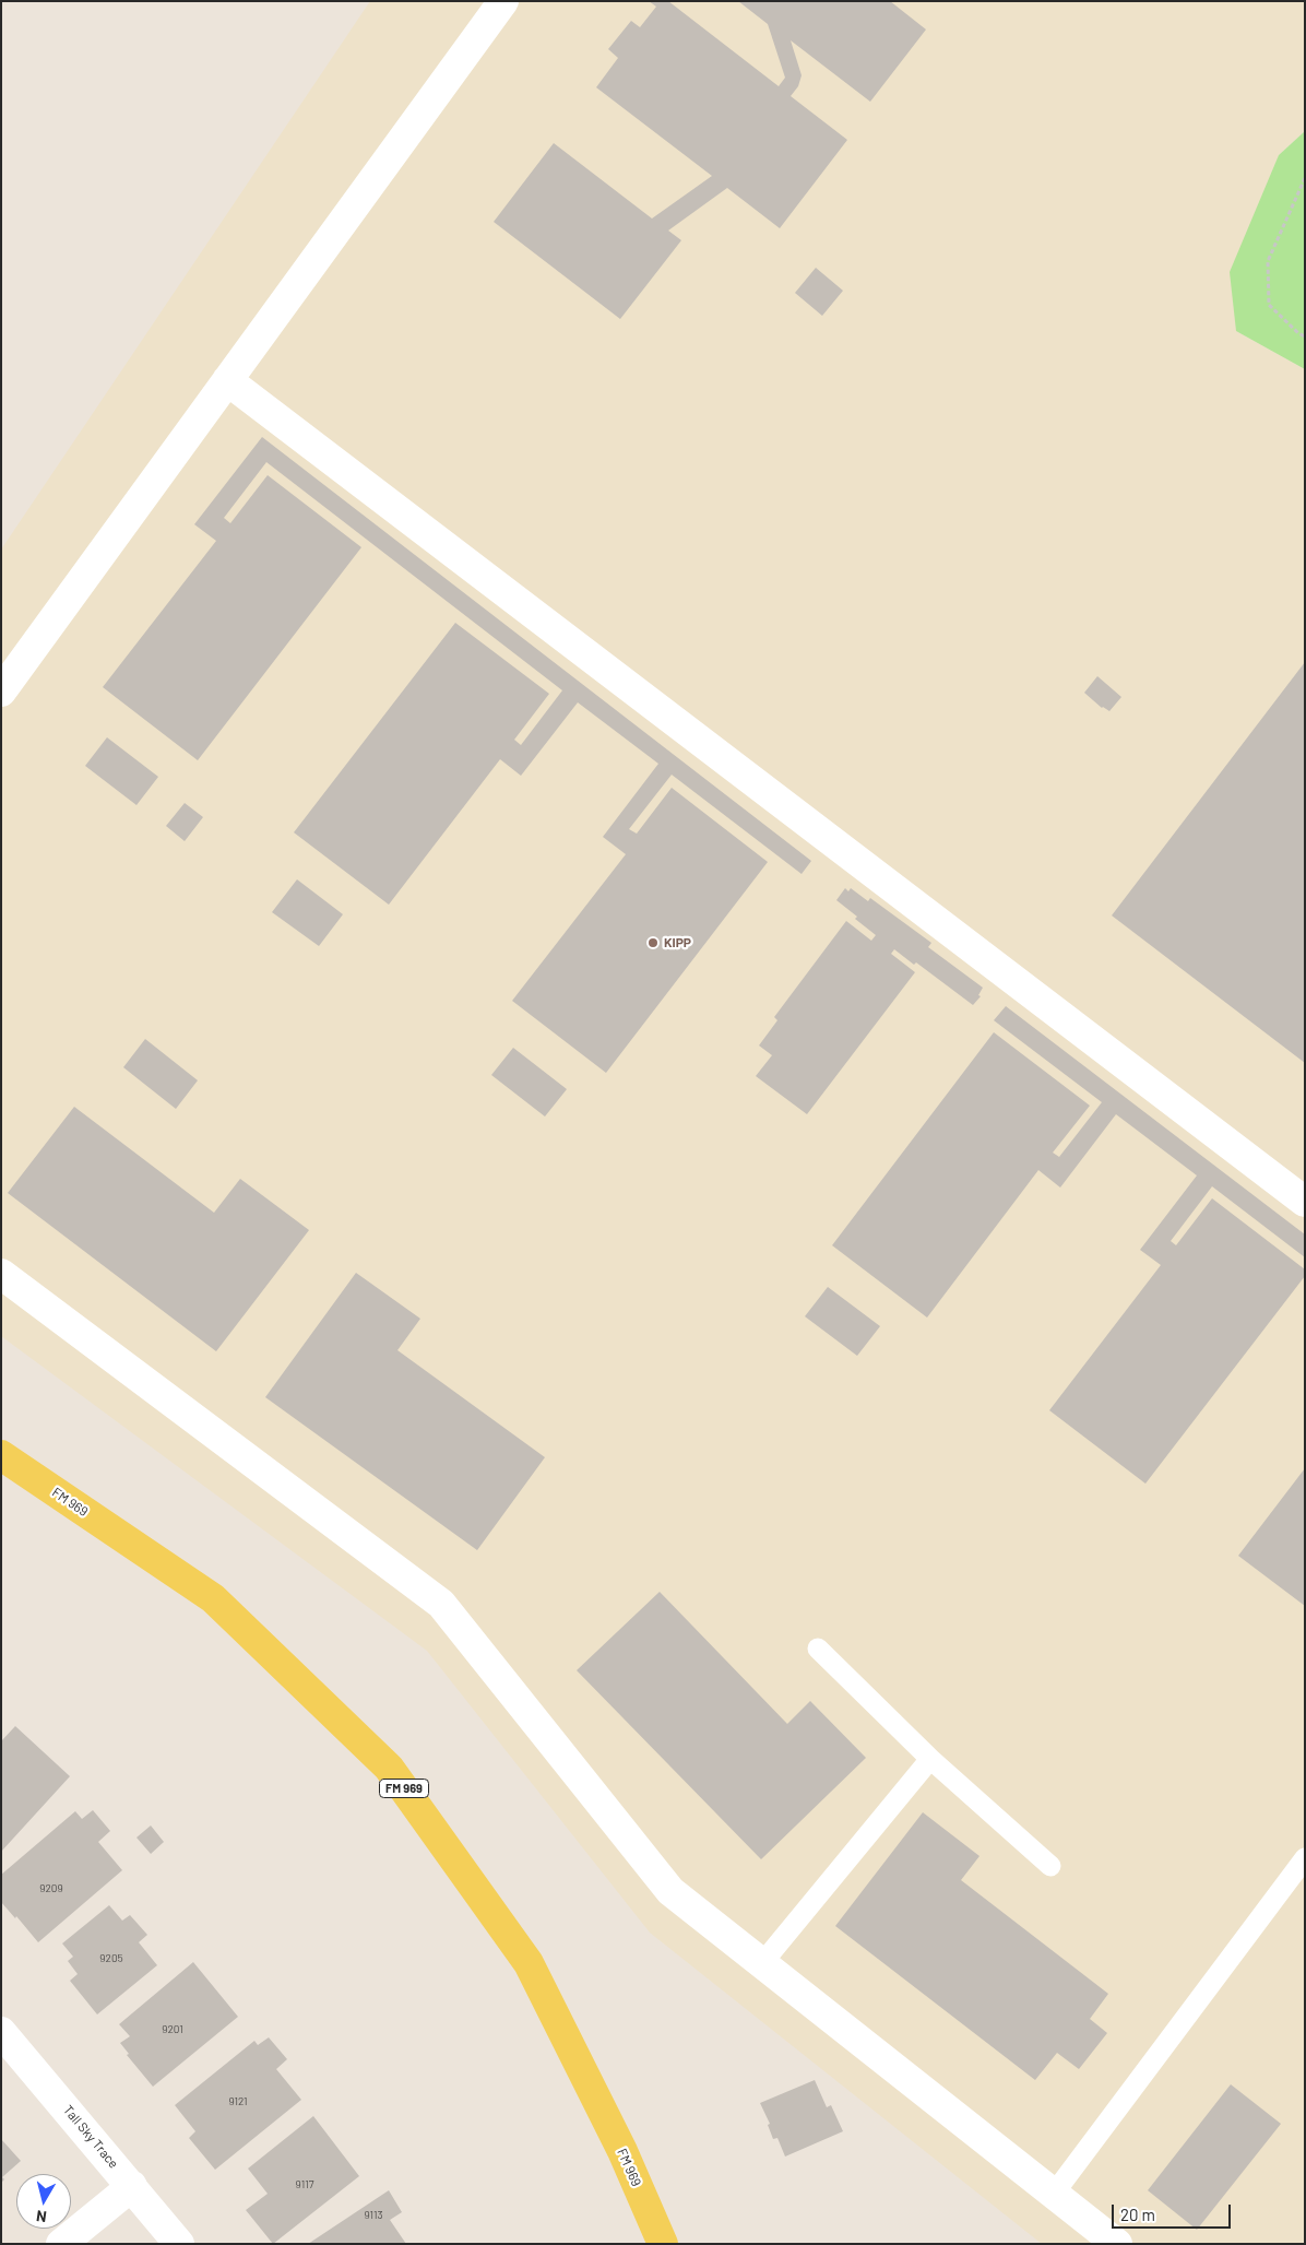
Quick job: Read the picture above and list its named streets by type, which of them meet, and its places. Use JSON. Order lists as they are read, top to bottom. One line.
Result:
{"streets":{"main road":["FM 969"],"street":["Tall Sky Trace"]},"places":["KIPP"],"house_numbers":["9209","9205","9201","9121","9117","9113"],"scale_bar":"20 m","north":"bottom"}
